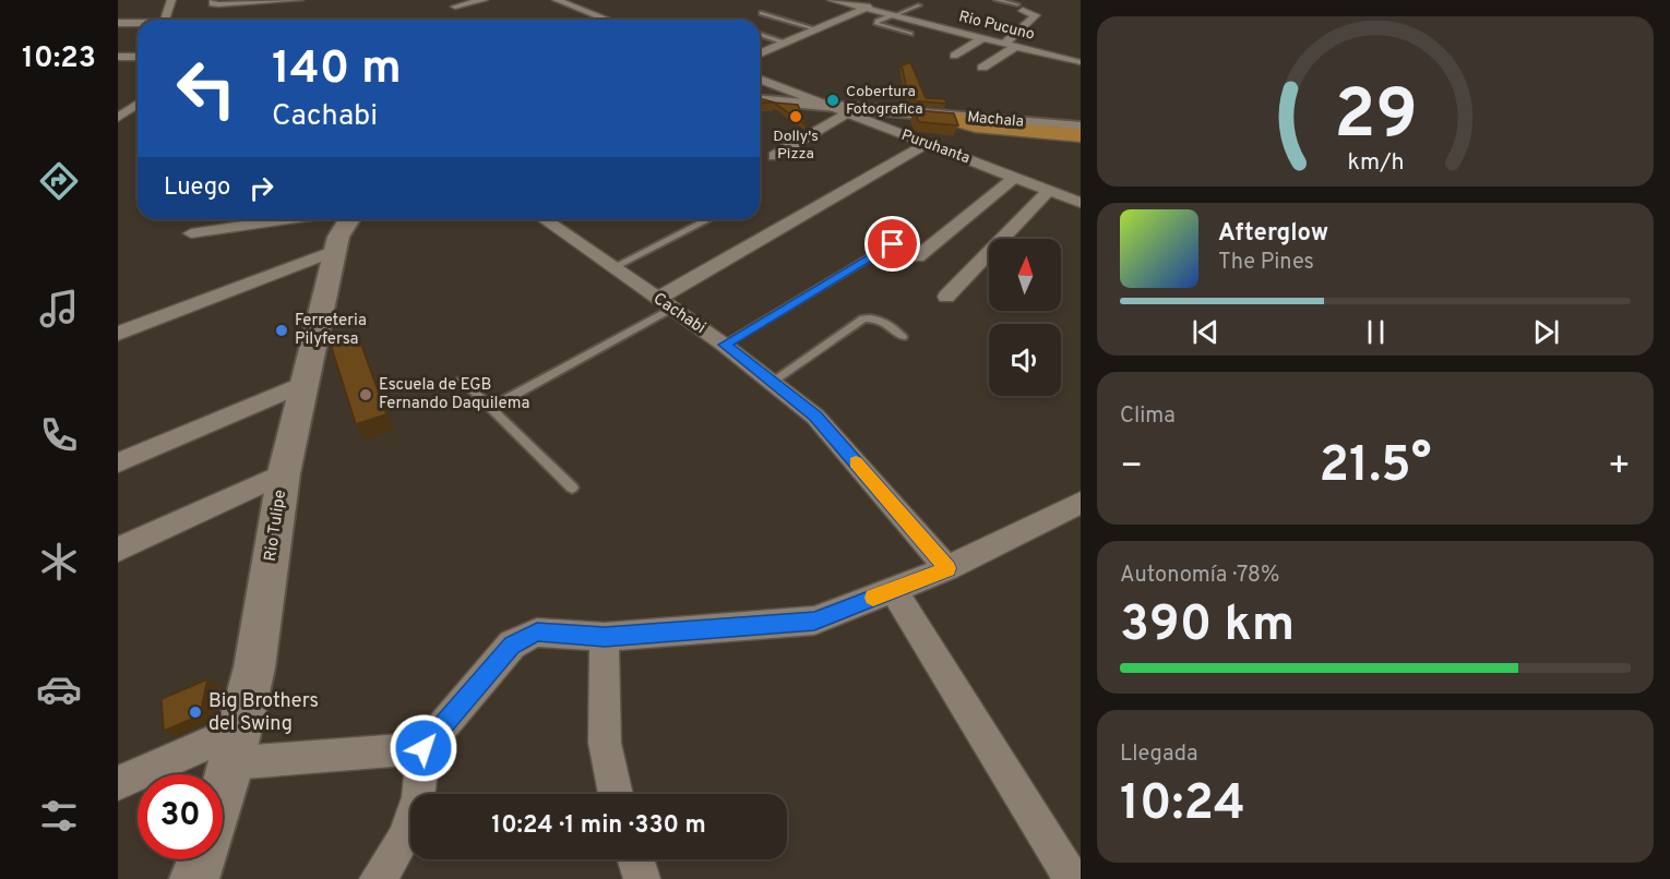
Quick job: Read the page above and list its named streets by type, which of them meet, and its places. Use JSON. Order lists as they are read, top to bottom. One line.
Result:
{"streets":{"main road":["Machala","Rio Tulipe"],"street":["Rio Pucuno","Puruhanta","Cachabi"]},"crossings":[["Machala","Puruhanta"]],"places":["Cobertura Fotografica","Dolly's Pizza","Ferreteria Pilyfersa","Escuela de EGB Fernando Daquilema","Big Brothers del Swing"],"north":"top","page":{"tabs":"10:23","turn":["140 m","Cachabi"],"then":"Luego","song":["Afterglow","The Pines"],"tile":["Clima",["Autonomía · 78%","390 km"],["Llegada","10:24"]],"heat":["−","21.5°","+"],"limit":"30","trip":"10:24 · 1 min · 330 m","gauge":["29","km/h"]}}
